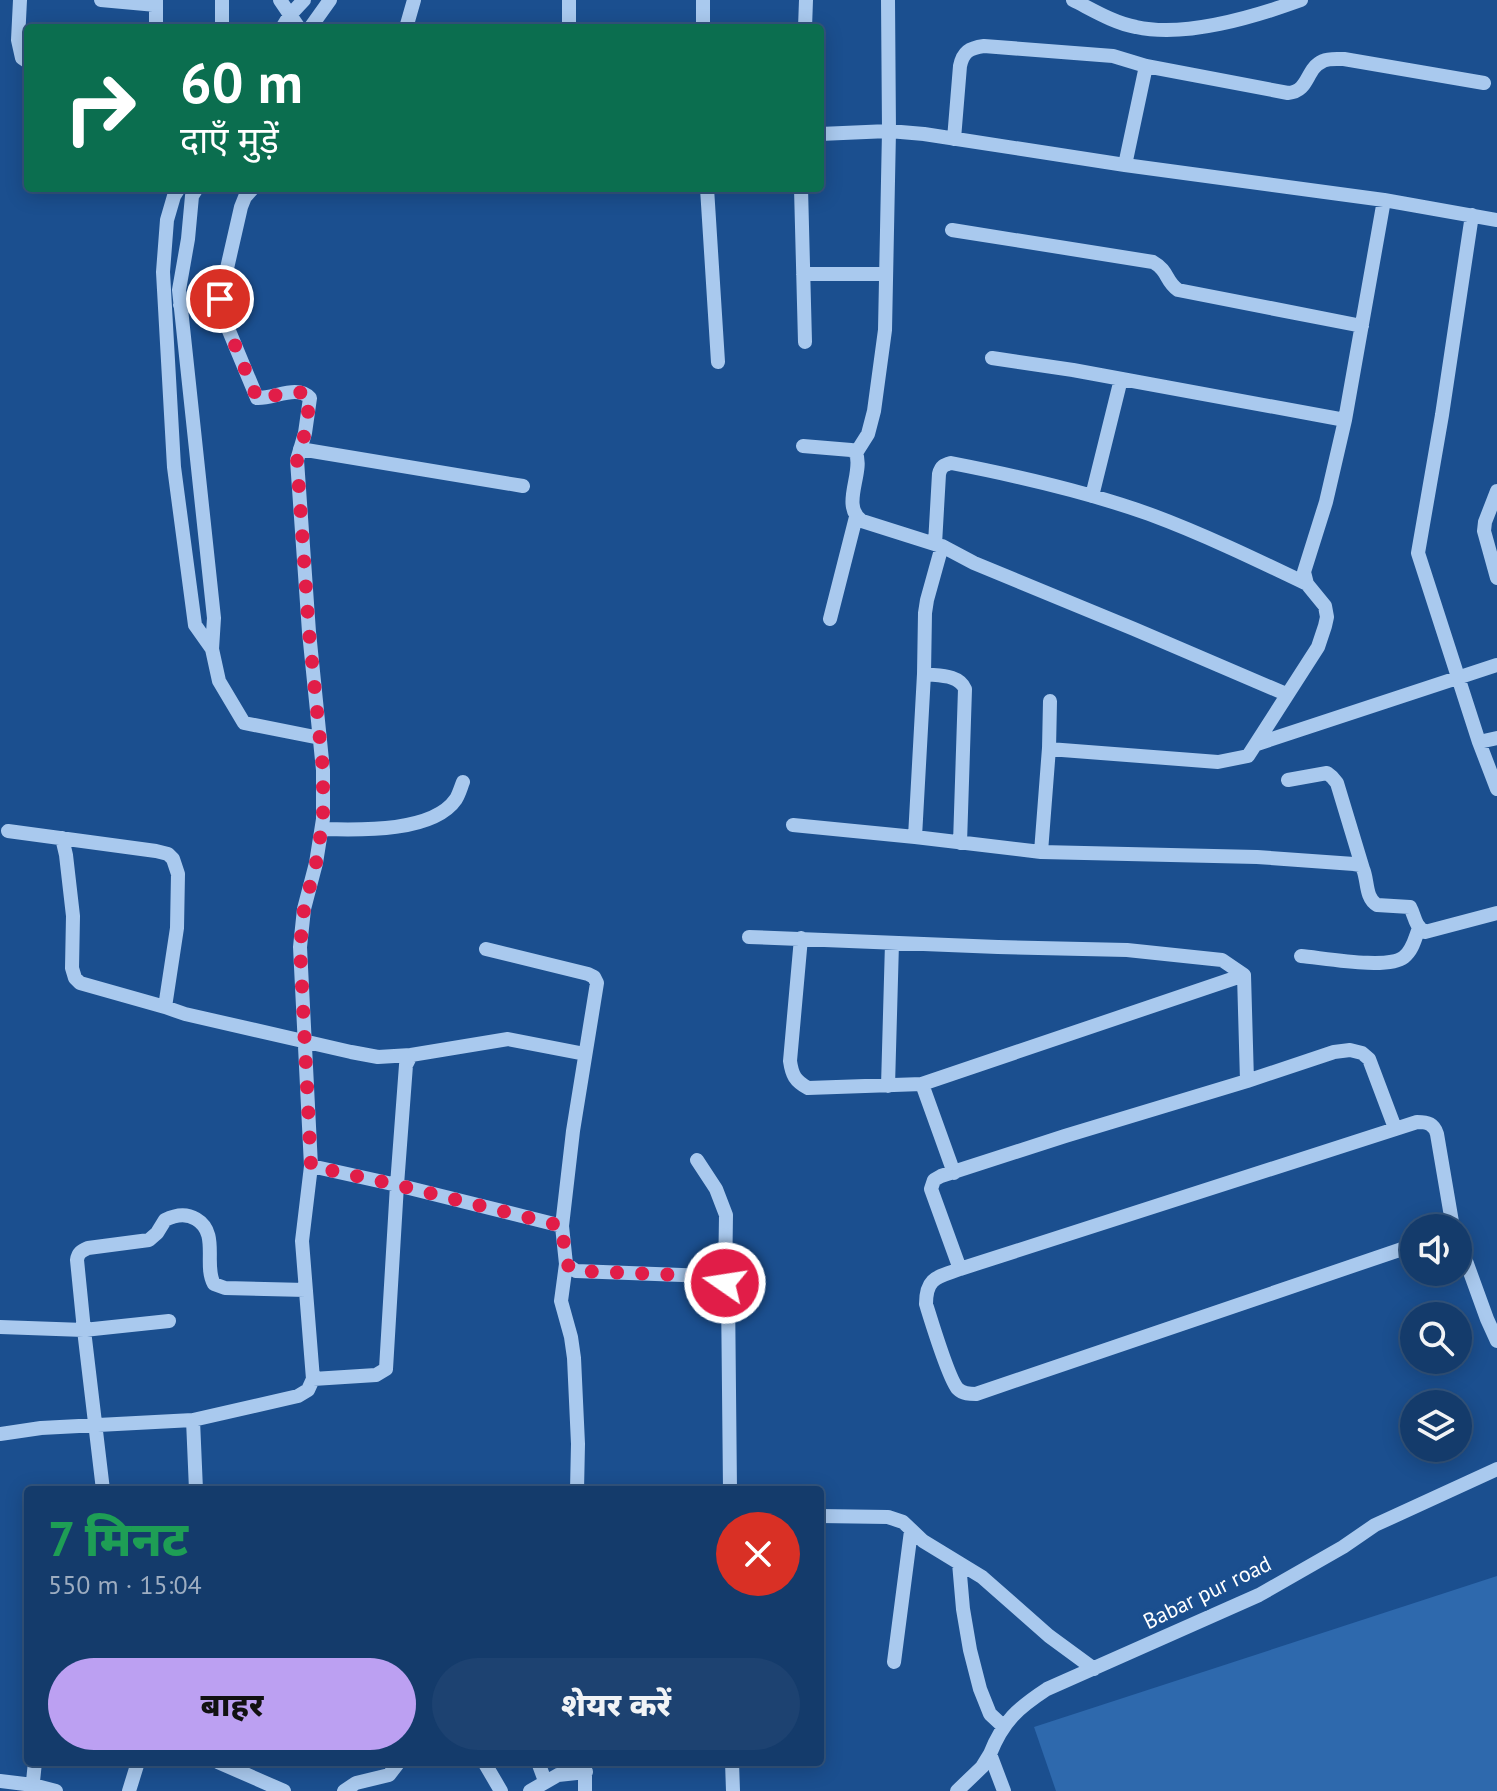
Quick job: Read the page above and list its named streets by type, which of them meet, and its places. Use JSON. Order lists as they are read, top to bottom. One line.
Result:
{"streets":{"street":["Babar pur road"]},"page":{"turn":["60 m","दाएँ मुड़ें"],"heading":["7 मिनट","550 m · 15:04"],"buttons":["बाहर","शेयर करें"]}}
